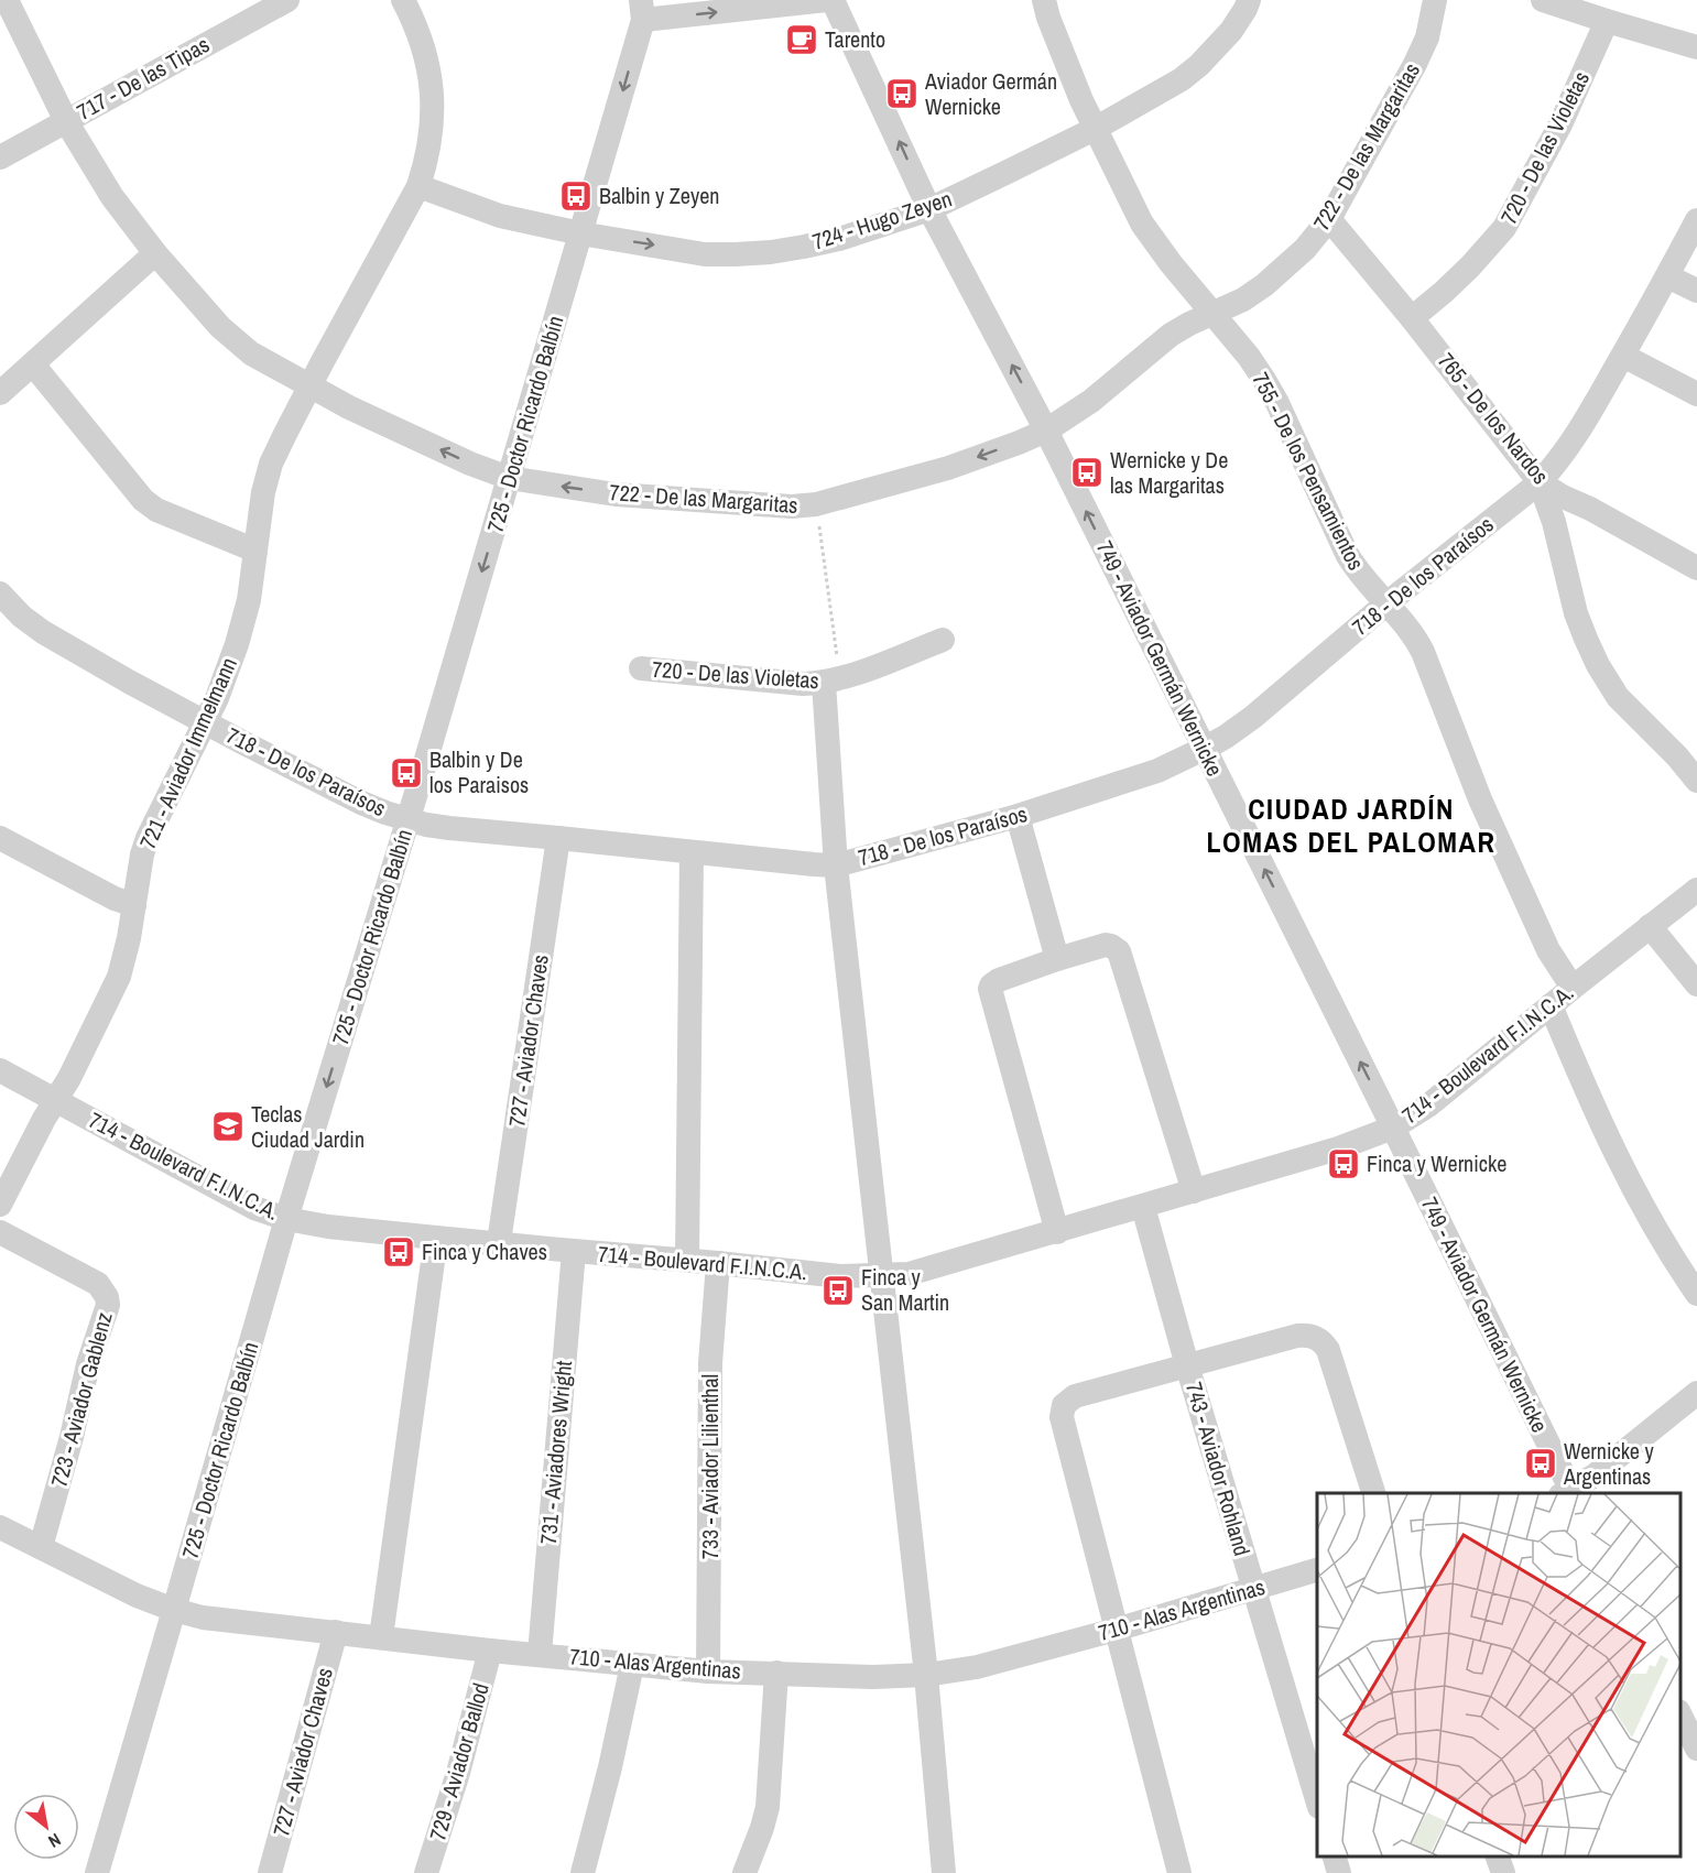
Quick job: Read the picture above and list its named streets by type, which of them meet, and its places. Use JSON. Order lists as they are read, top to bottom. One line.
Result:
{"streets":{"street":["717 - De las Tipas","722 - De las Margaritas","720 - De las Violetas","724 - Hugo Zeyen","765 - De los Nardos","725 - Doctor Ricardo Balbín","755 - De los Pensamientos","718 - De los Paraísos","749 - Aviador Germán Wernicke","721 - Aviador Immelmann","727 - Aviador Chaves","714 - Boulevard F.I.N.C.A.","723 - Aviador Gablenz","731 - Aviadores Wright","733 - Aviador Lilienthal","743 - Aviador Rohland","710 - Alas Argentinas","729 - Aviador Ballod"]},"crossings":[["717 - De las Tipas","722 - De las Margaritas"],["722 - De las Margaritas","765 - De los Nardos"],["722 - De las Margaritas","725 - Doctor Ricardo Balbín"],["722 - De las Margaritas","755 - De los Pensamientos"],["722 - De las Margaritas","749 - Aviador Germán Wernicke"],["722 - De las Margaritas","721 - Aviador Immelmann"],["720 - De las Violetas","765 - De los Nardos"],["724 - Hugo Zeyen","725 - Doctor Ricardo Balbín"],["724 - Hugo Zeyen","755 - De los Pensamientos"],["724 - Hugo Zeyen","749 - Aviador Germán Wernicke"],["724 - Hugo Zeyen","721 - Aviador Immelmann"],["765 - De los Nardos","718 - De los Paraísos"],["725 - Doctor Ricardo Balbín","718 - De los Paraísos"],["725 - Doctor Ricardo Balbín","714 - Boulevard F.I.N.C.A."],["725 - Doctor Ricardo Balbín","710 - Alas Argentinas"],["755 - De los Pensamientos","718 - De los Paraísos"],["755 - De los Pensamientos","714 - Boulevard F.I.N.C.A."],["718 - De los Paraísos","749 - Aviador Germán Wernicke"],["718 - De los Paraísos","721 - Aviador Immelmann"],["718 - De los Paraísos","727 - Aviador Chaves"],["749 - Aviador Germán Wernicke","714 - Boulevard F.I.N.C.A."],["721 - Aviador Immelmann","714 - Boulevard F.I.N.C.A."],["727 - Aviador Chaves","714 - Boulevard F.I.N.C.A."],["727 - Aviador Chaves","710 - Alas Argentinas"],["714 - Boulevard F.I.N.C.A.","731 - Aviadores Wright"],["714 - Boulevard F.I.N.C.A.","733 - Aviador Lilienthal"],["714 - Boulevard F.I.N.C.A.","743 - Aviador Rohland"],["723 - Aviador Gablenz","710 - Alas Argentinas"],["731 - Aviadores Wright","710 - Alas Argentinas"],["733 - Aviador Lilienthal","710 - Alas Argentinas"],["743 - Aviador Rohland","710 - Alas Argentinas"],["710 - Alas Argentinas","729 - Aviador Ballod"]],"one_way":["722 - De las Margaritas","724 - Hugo Zeyen","725 - Doctor Ricardo Balbín","749 - Aviador Germán Wernicke"],"districts":["CIUDAD JARDÍN LOMAS DEL PALOMAR"],"places":{"cafe":["Tarento"],"bus stop":["Aviador Germán Wernicke","Balbin y Zeyen","Wernicke y De las Margaritas","Balbin y De los Paraisos","Finca y Wernicke","Finca y Chaves","Finca y San Martin","Wernicke y Argentinas"],"school or university":["Teclas Ciudad Jardin"]},"north":"bottom right"}
